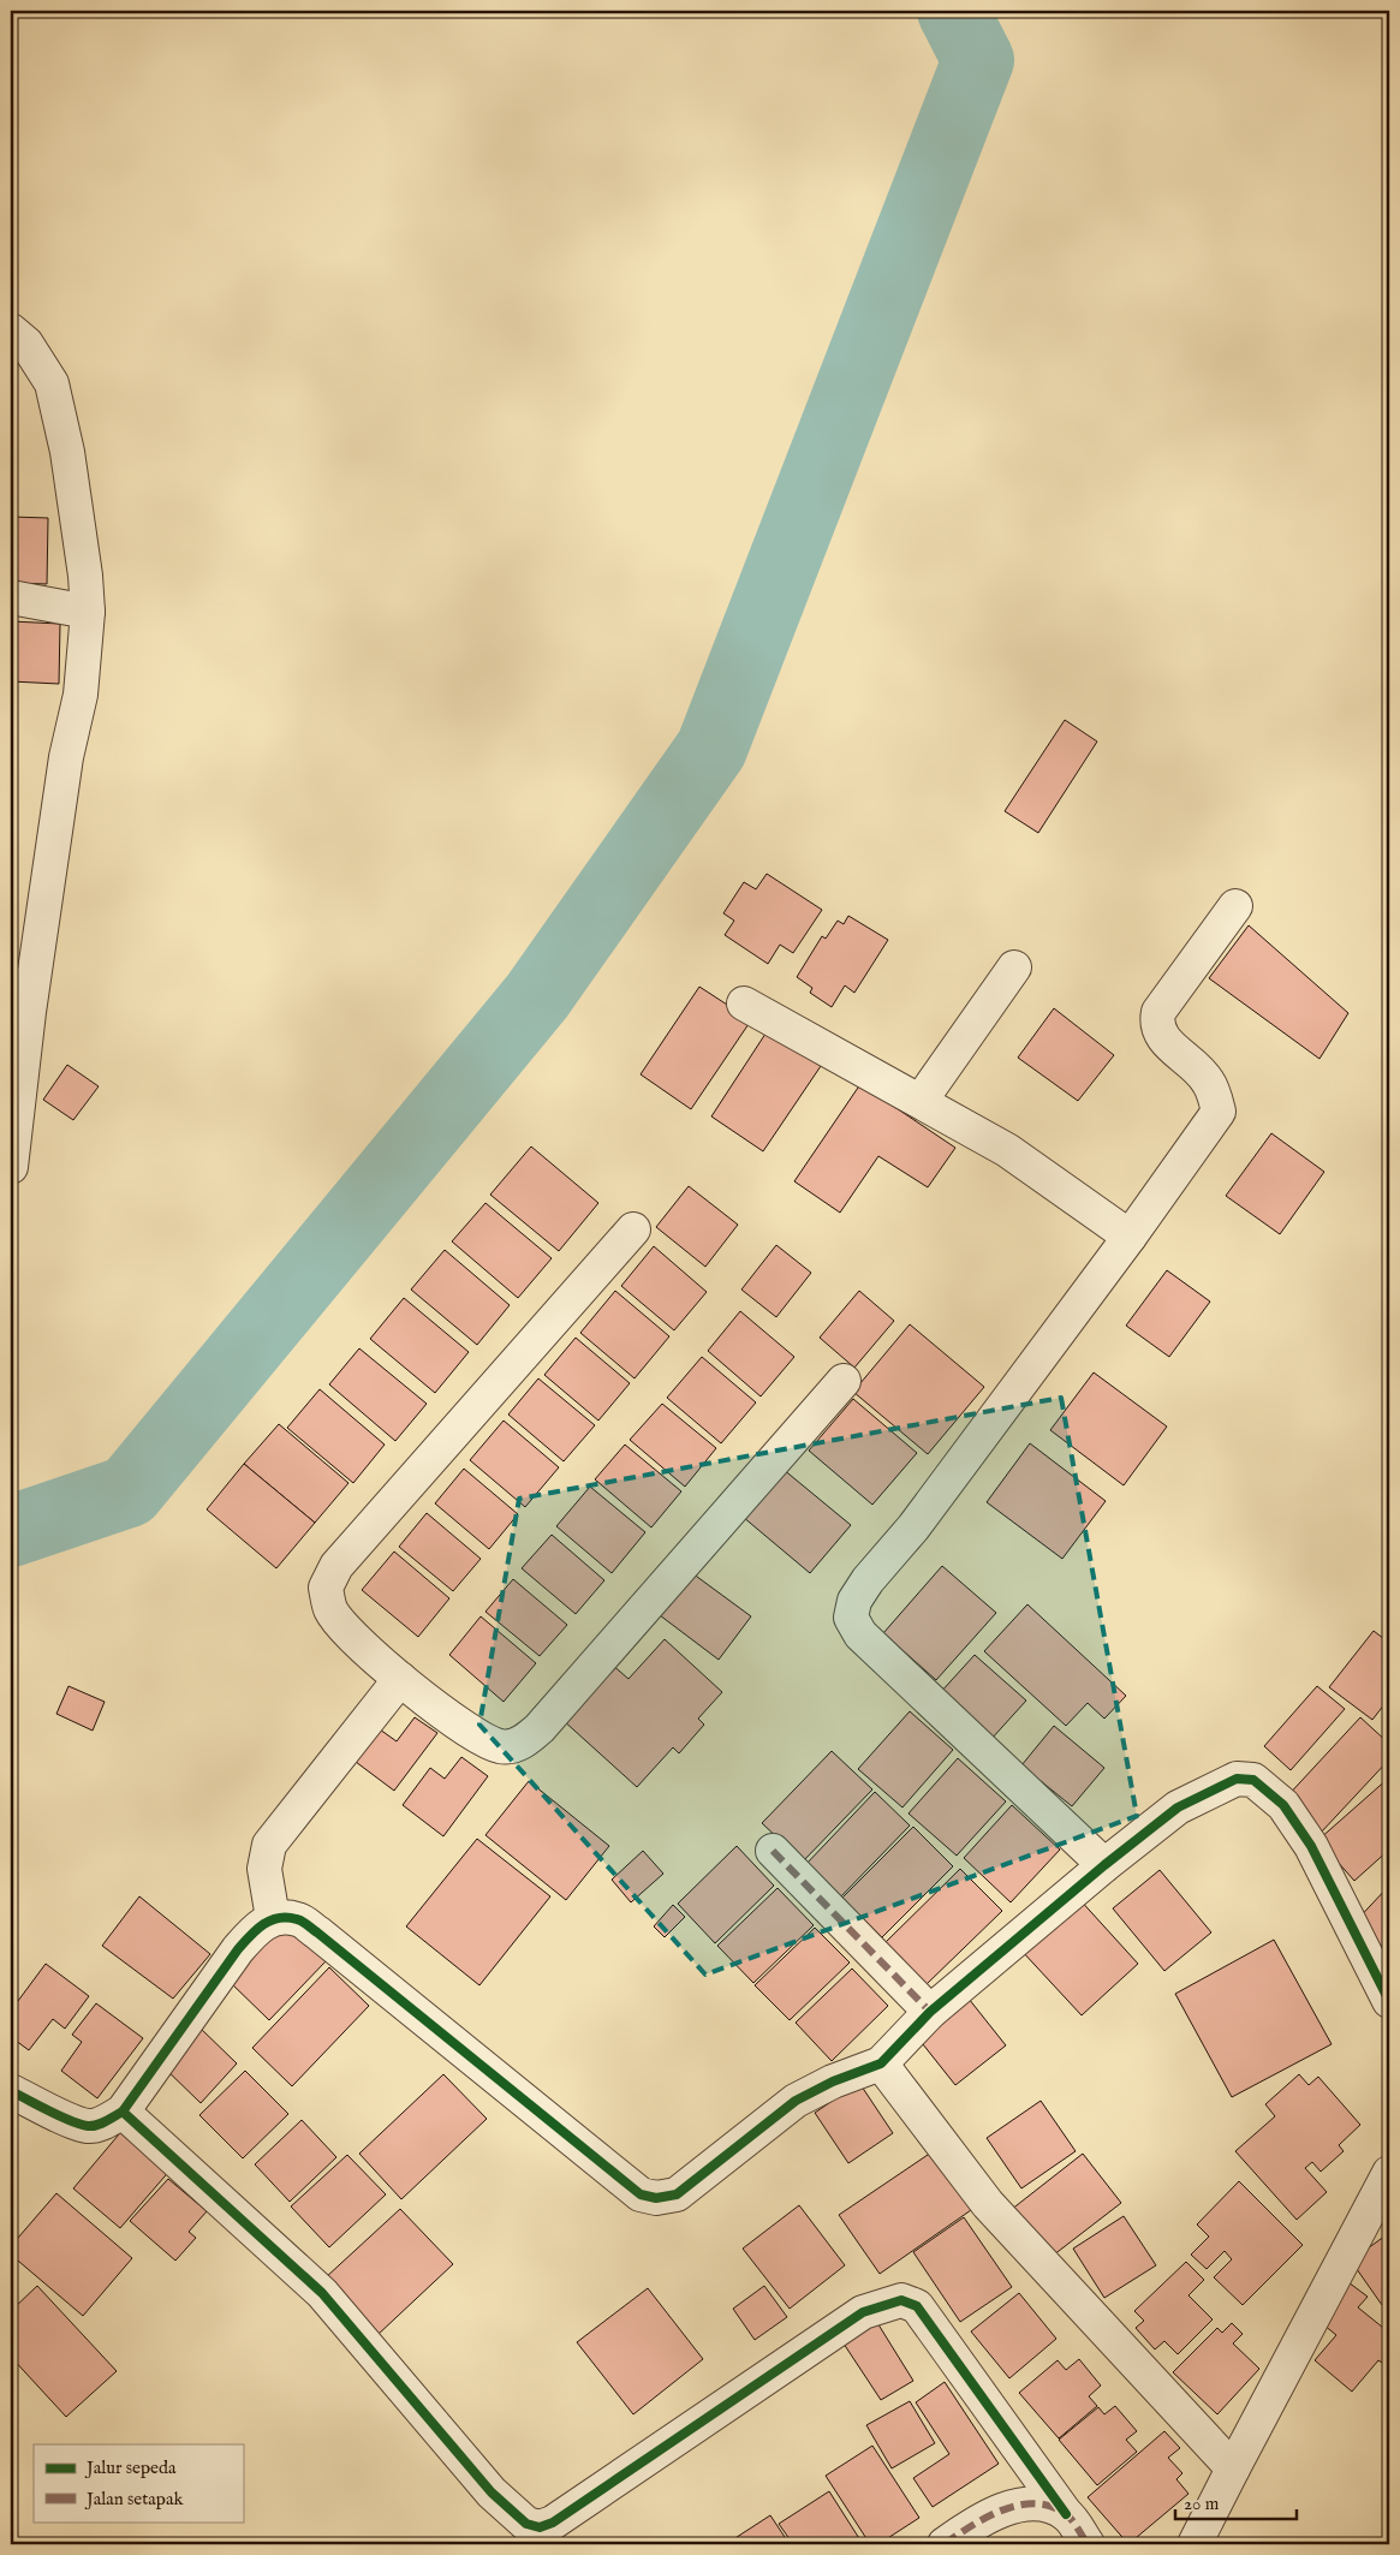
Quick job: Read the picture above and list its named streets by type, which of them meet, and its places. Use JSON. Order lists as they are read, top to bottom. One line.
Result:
{"legend":["Jalur sepeda","Jalan setapak"],"scale_bar":"20 m"}
